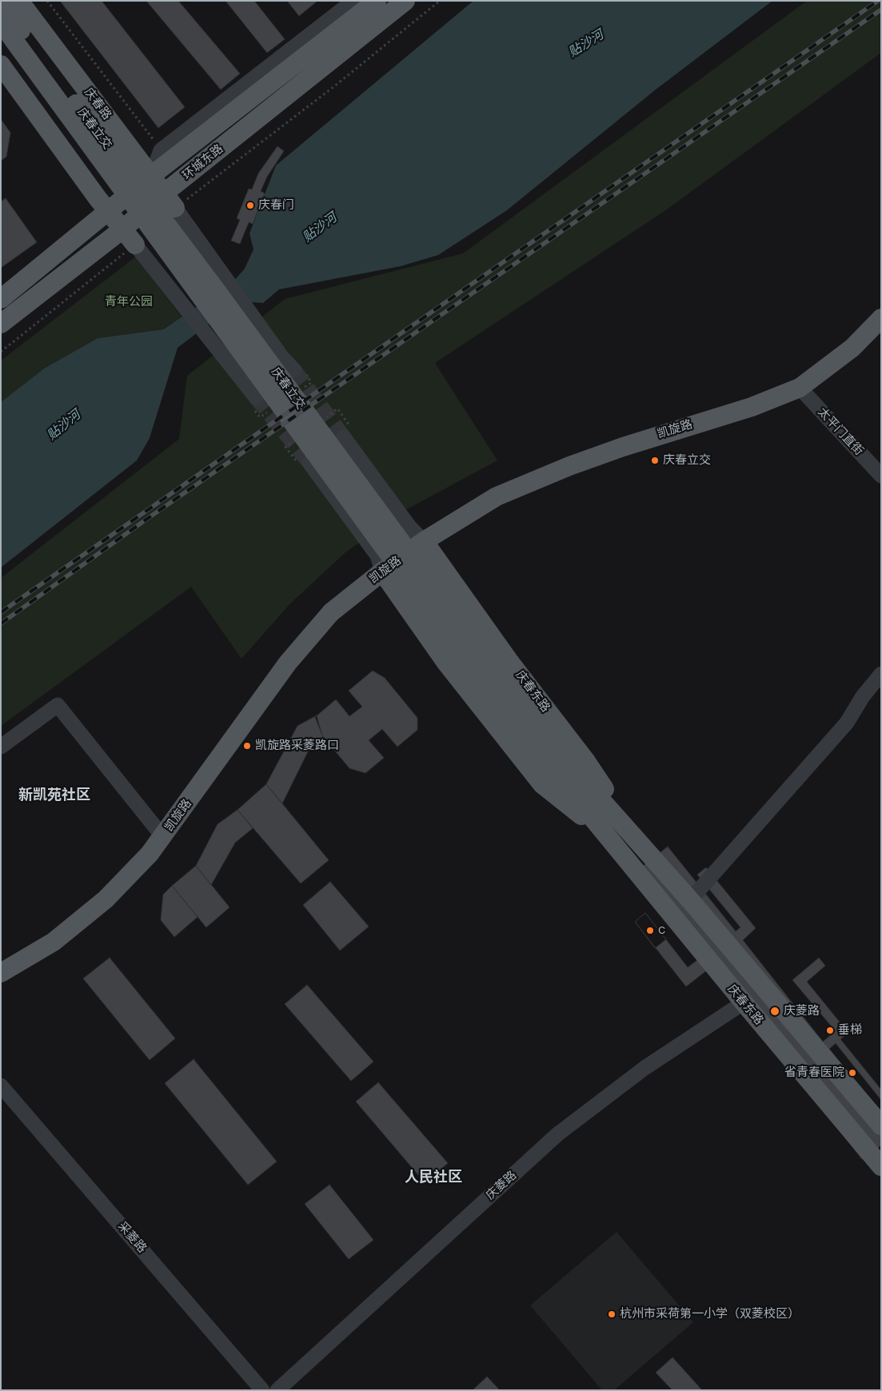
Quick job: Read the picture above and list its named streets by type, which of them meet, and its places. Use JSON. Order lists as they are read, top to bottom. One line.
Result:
{"streets":{"main road":["庆春路","庆春立交","环城东路","凯旋路","庆春东路"],"street":["太平门直街","庆菱路","采菱路"]},"crossings":[["庆春路","环城东路"],["庆春立交","庆春东路"],["凯旋路","太平门直街"],["凯旋路","庆春东路"],["庆春东路","庆菱路"]],"districts":["新凯苑社区","人民社区"],"water":["贴沙河"],"parks":["青年公园"],"places":["庆春门","庆春立交","凯旋路采菱路口","C","庆菱路","垂梯","省青春医院","杭州市采荷第一小学（双菱校区）"]}
